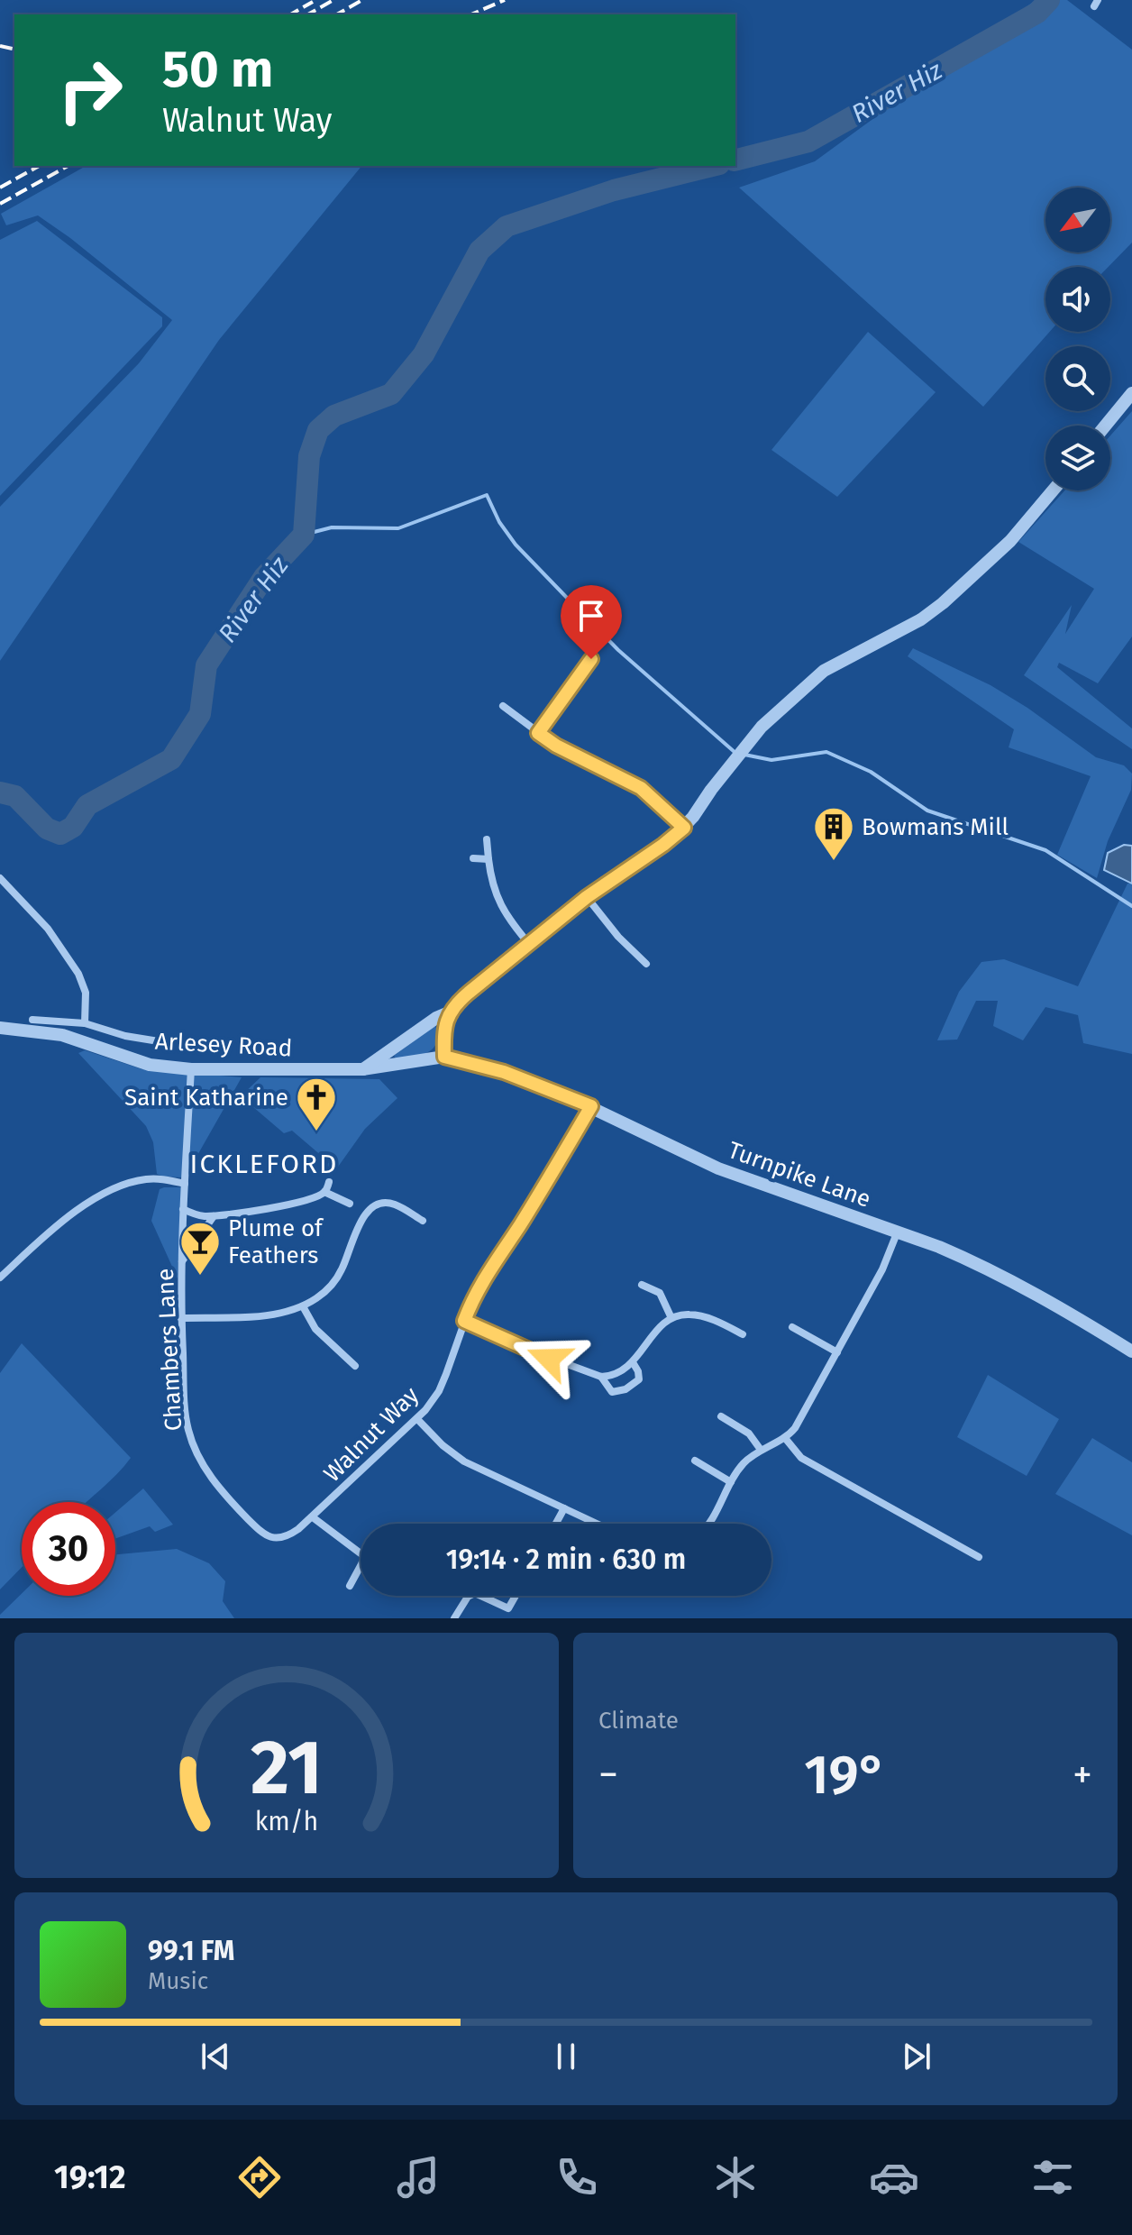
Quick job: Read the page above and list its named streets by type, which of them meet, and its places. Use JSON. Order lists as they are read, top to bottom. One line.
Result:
{"streets":{"street":["Arlesey Road","Turnpike Lane","Chambers Lane","Walnut Way"]},"crossings":[["Arlesey Road","Turnpike Lane"],["Arlesey Road","Chambers Lane"],["Turnpike Lane","Walnut Way"],["Chambers Lane","Walnut Way"]],"districts":["ICKLEFORD"],"water":["River Hiz"],"places":{"building":["Bowmans Mill"],"church":["Saint Katharine"],"bar":["Plume of Feathers"]},"north":"bottom left","page":{"turn":["50 m","Walnut Way"],"limit":"30","trip":"19:14 · 2 min · 630 m","tile":"Climate","heat":["−","19°","+"],"song":["99.1 FM","Music"],"tabs":"19:12","gauge":["21","km/h"]}}
